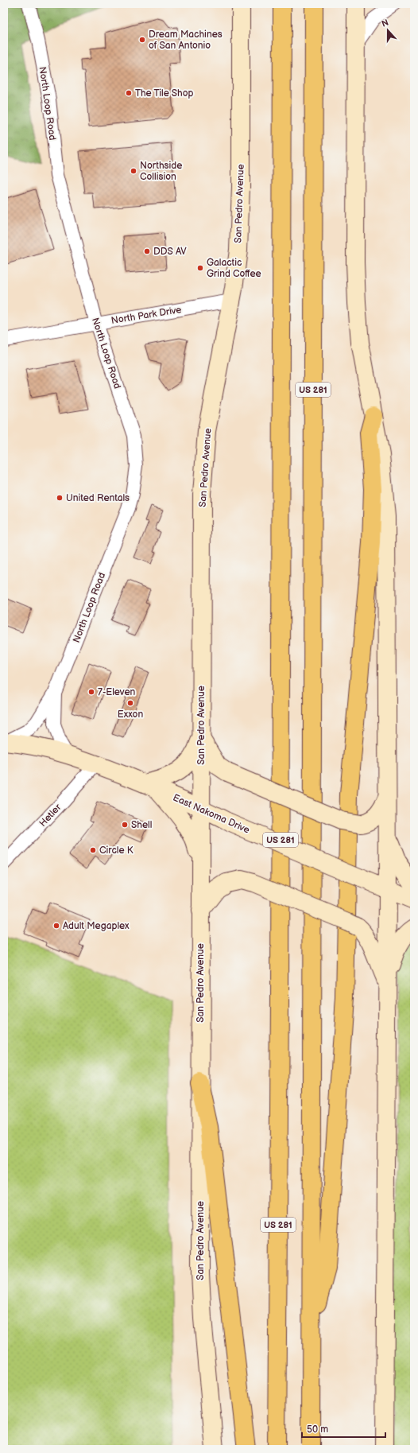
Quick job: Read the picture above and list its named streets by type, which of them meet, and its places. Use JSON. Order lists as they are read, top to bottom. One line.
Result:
{"streets":{"highway":["US 281"],"main road":["San Pedro Avenue","East Nakoma Drive"],"street":["North Loop Road","North Park Drive","Hetler"]},"crossings":[["North Loop Road","North Park Drive"],["North Loop Road","East Nakoma Drive"],["San Pedro Avenue","North Park Drive"],["San Pedro Avenue","East Nakoma Drive"],["East Nakoma Drive","Hetler"]],"places":["Dream Machines of San Antonio","The Tile Shop","Northside Collision","DDS AV","Galactic Grind Coffee","United Rentals","7-Eleven","Exxon","Shell","Circle K","Adult Megaplex"],"scale_bar":"50 m","north":"top"}
